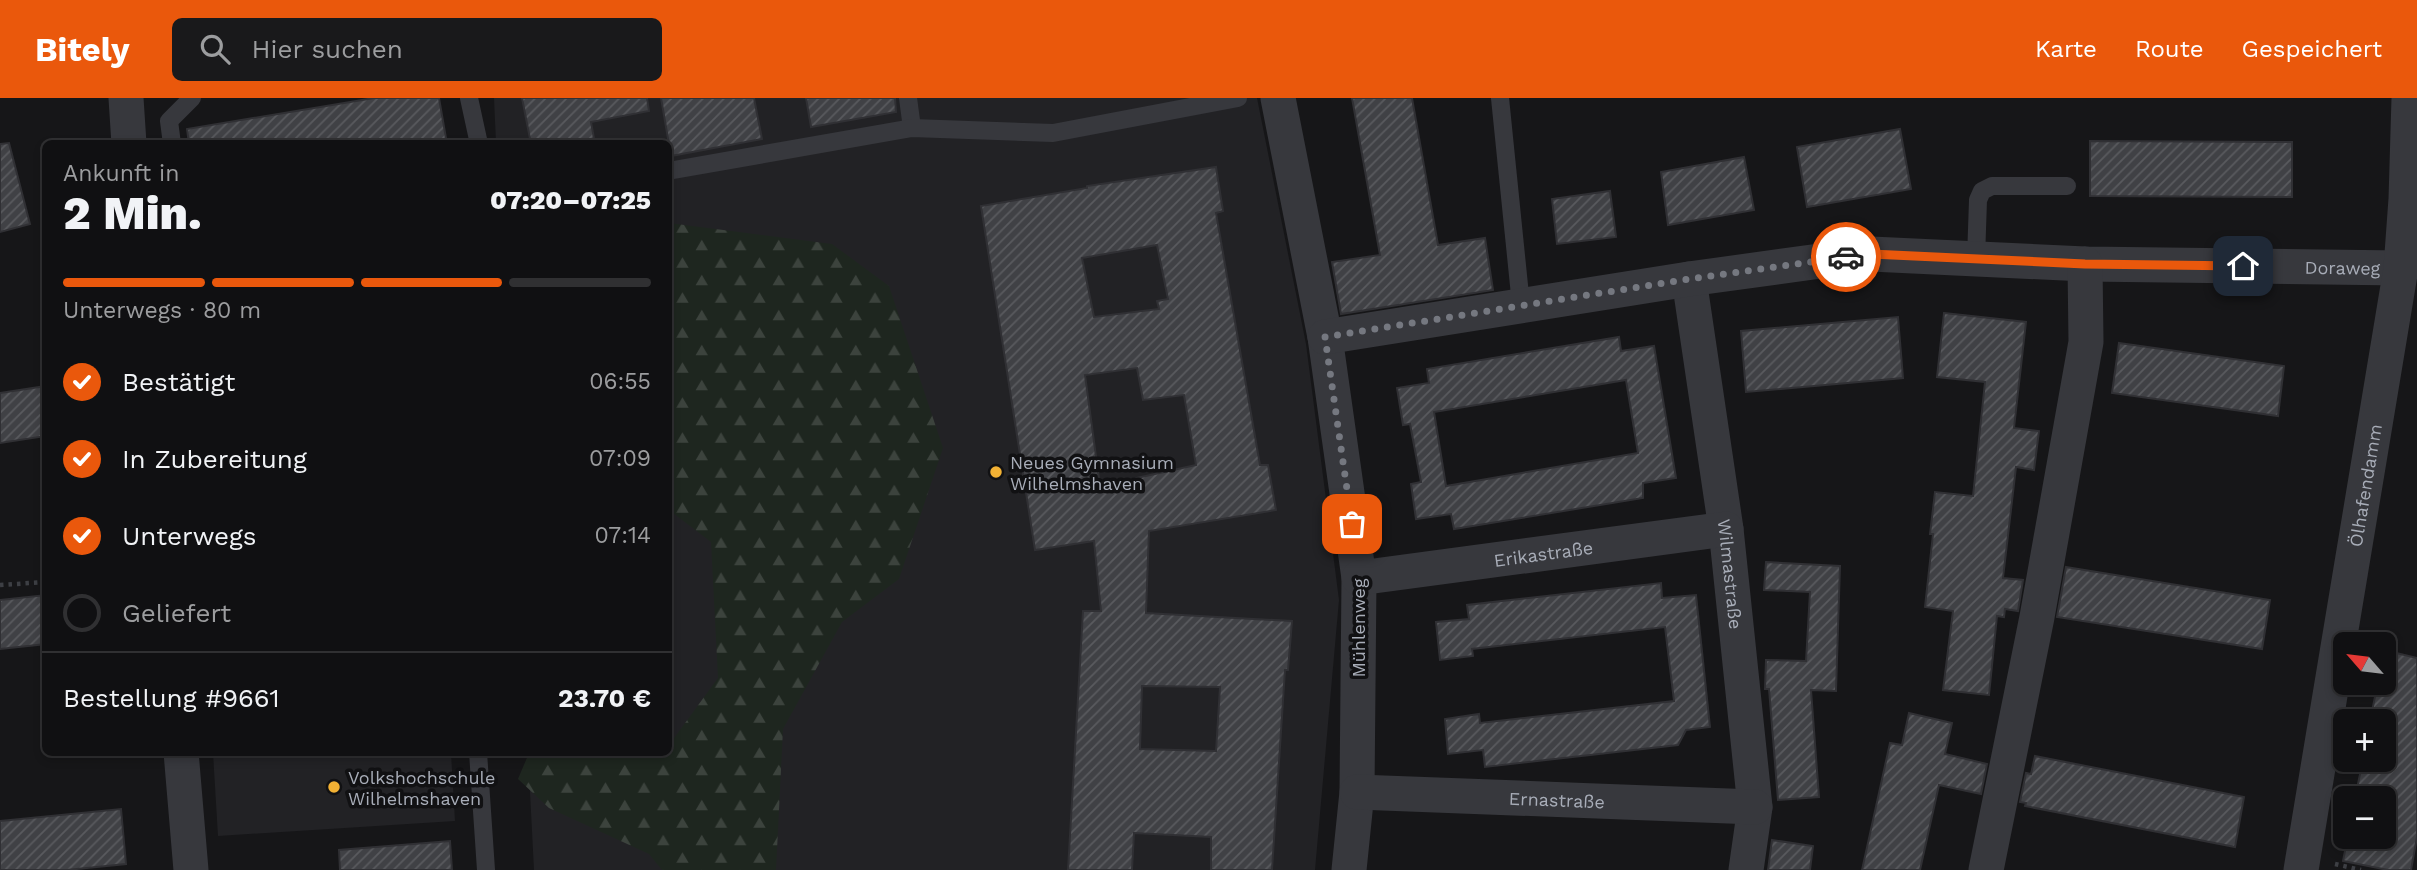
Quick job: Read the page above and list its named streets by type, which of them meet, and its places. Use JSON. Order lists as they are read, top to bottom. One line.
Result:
{"streets":{"street":["Doraweg","Ölhafendamm","Erikastraße","Wilmastraße","Mühlenweg","Ernastraße"]},"crossings":[["Doraweg","Ölhafendamm"],["Doraweg","Wilmastraße"],["Doraweg","Mühlenweg"],["Erikastraße","Wilmastraße"],["Erikastraße","Mühlenweg"],["Wilmastraße","Ernastraße"],["Mühlenweg","Ernastraße"]],"places":["Neues Gymnasium Wilhelmshaven","Volkshochschule Wilhelmshaven"],"north":"top left","page":{"header":"Bitely","search":"Hier suchen","nav":["Karte","Route","Gespeichert"],"heading":["2 Min.","Ankunft in","07:20–07:25"],"panel":["Bestellung #9661","23.70 €"],"bar":"Unterwegs · 80 m","list":[["Bestätigt","06:55"],["In Zubereitung","07:09"],["Unterwegs","07:14"],"Geliefert"],"map_buttons":["+","−"]}}
